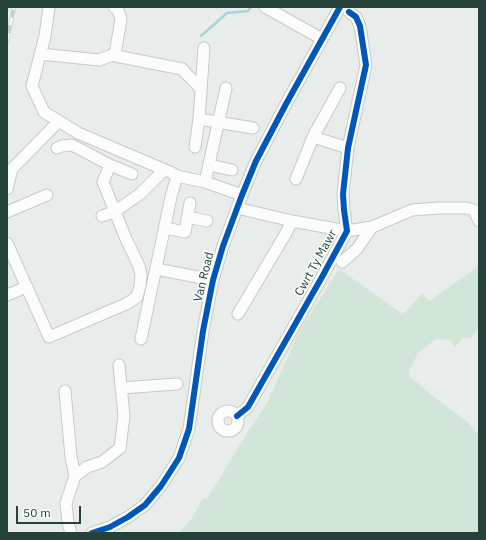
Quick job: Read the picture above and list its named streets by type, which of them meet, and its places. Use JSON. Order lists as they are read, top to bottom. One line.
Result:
{"streets":{"street":["Cwrt Ty Mawr","Van Road"]},"crossings":[["Cwrt Ty Mawr","Van Road"]],"scale_bar":"50 m"}
